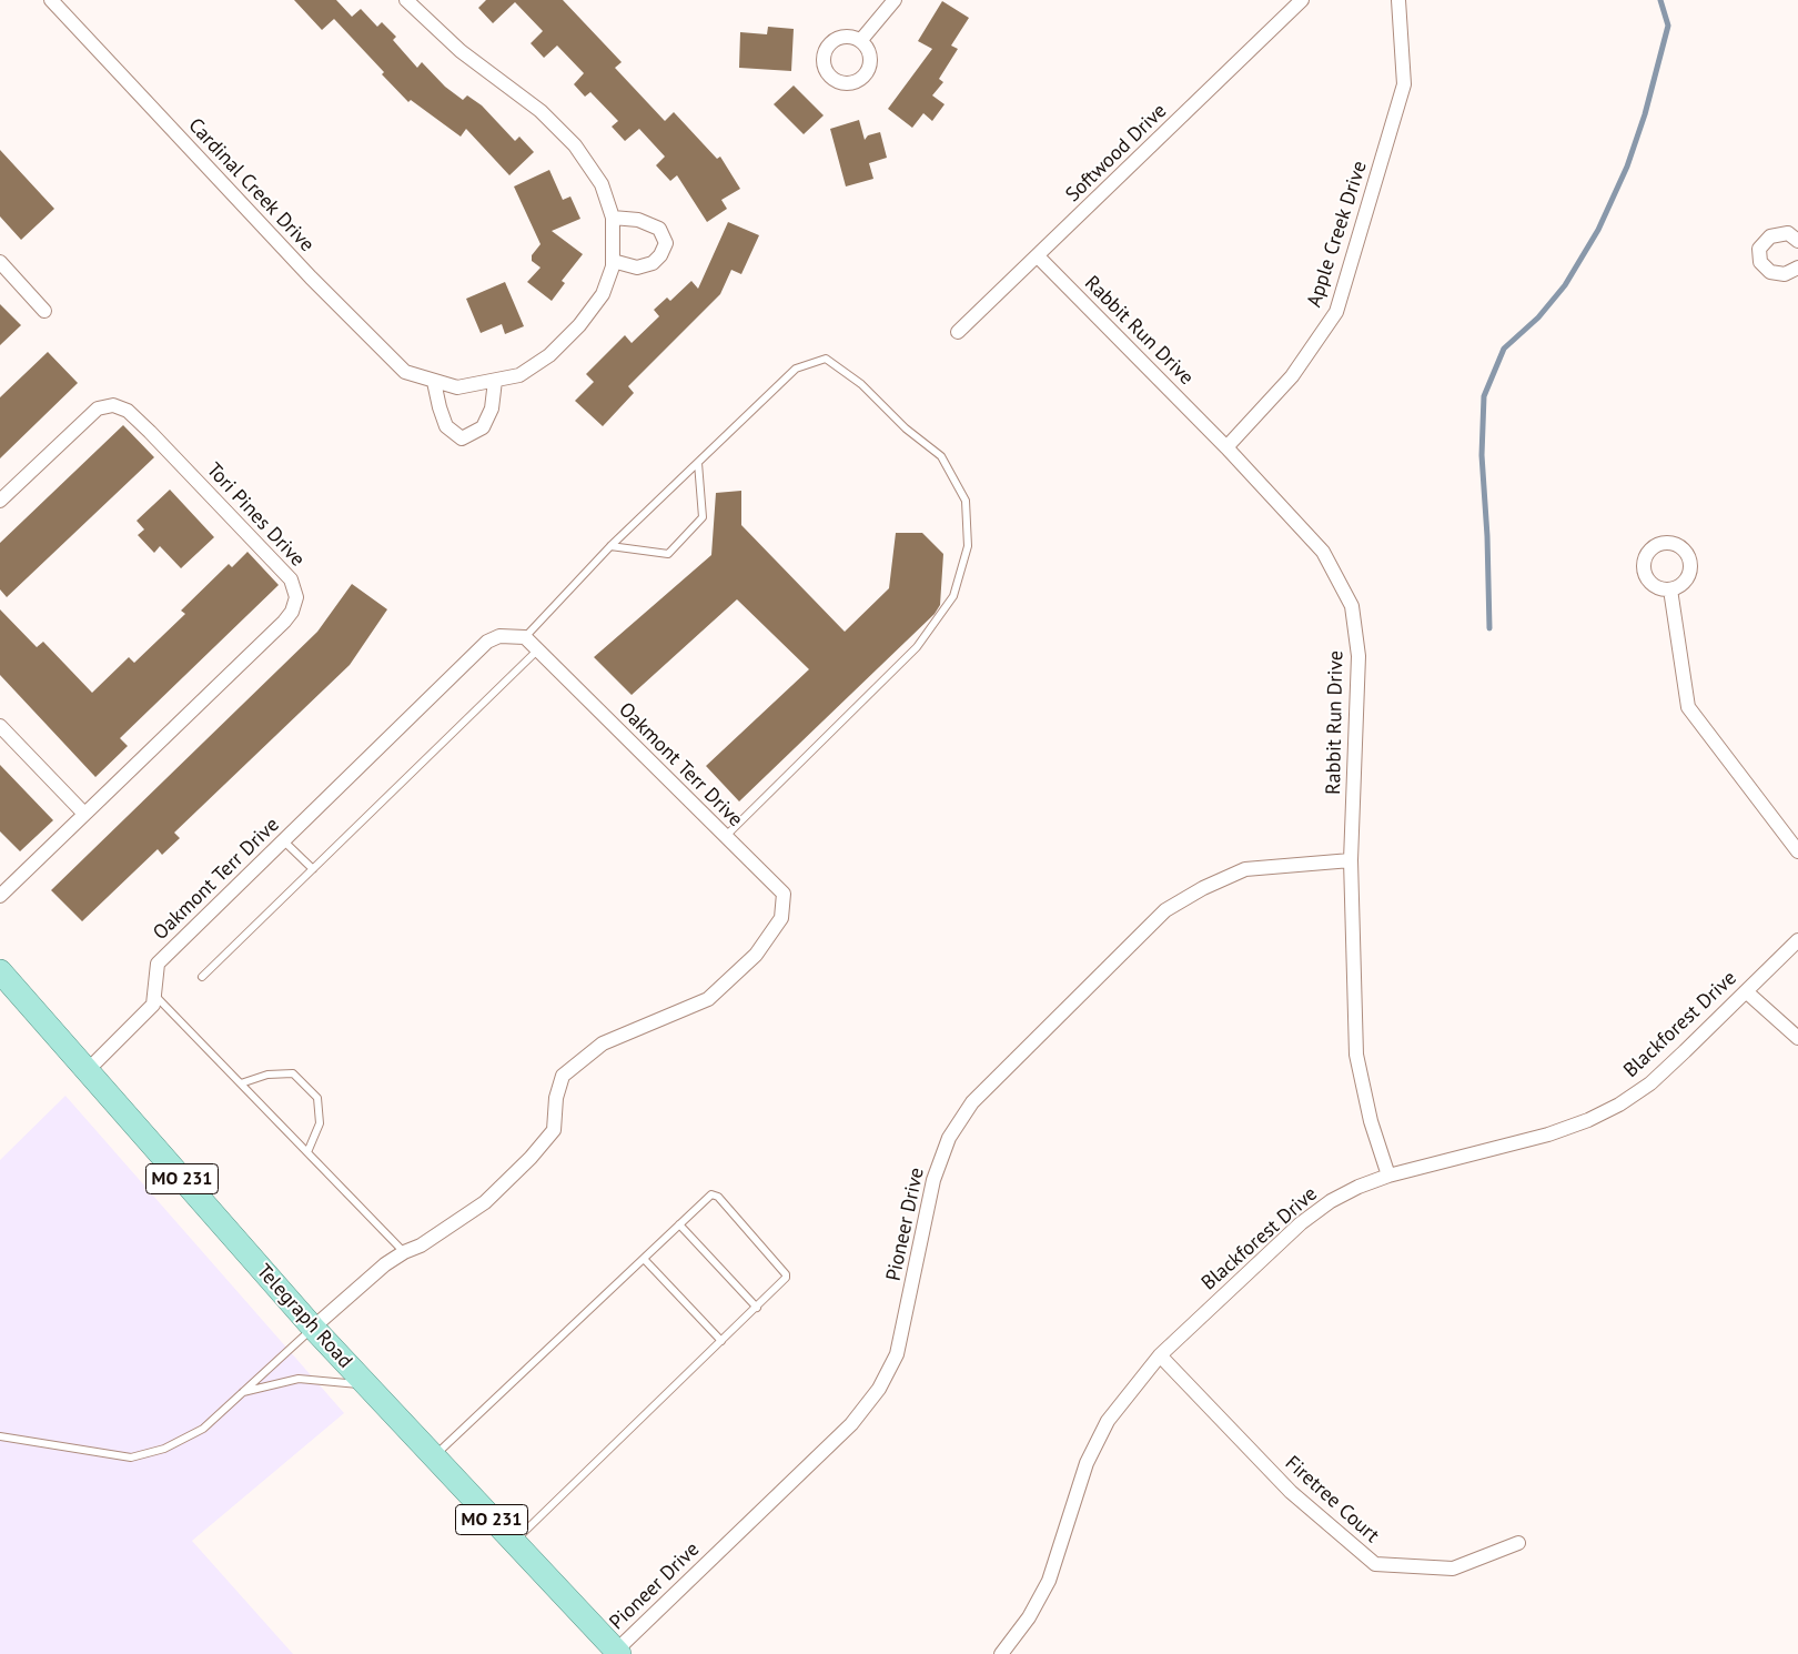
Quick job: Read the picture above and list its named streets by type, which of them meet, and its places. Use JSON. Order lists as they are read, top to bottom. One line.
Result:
{"streets":{"main road":["MO 231","Telegraph Road"],"street":["Softwood Drive","Cardinal Creek Drive","Apple Creek Drive","Rabbit Run Drive","Tori Pines Drive","Oakmont Terr Drive","Blackforest Drive","Pioneer Drive","Firetree Court"]},"crossings":[["Softwood Drive","Rabbit Run Drive"],["Apple Creek Drive","Rabbit Run Drive"],["Rabbit Run Drive","Blackforest Drive"],["Rabbit Run Drive","Pioneer Drive"],["Oakmont Terr Drive","Telegraph Road"],["Blackforest Drive","Firetree Court"],["Pioneer Drive","Telegraph Road"]]}
